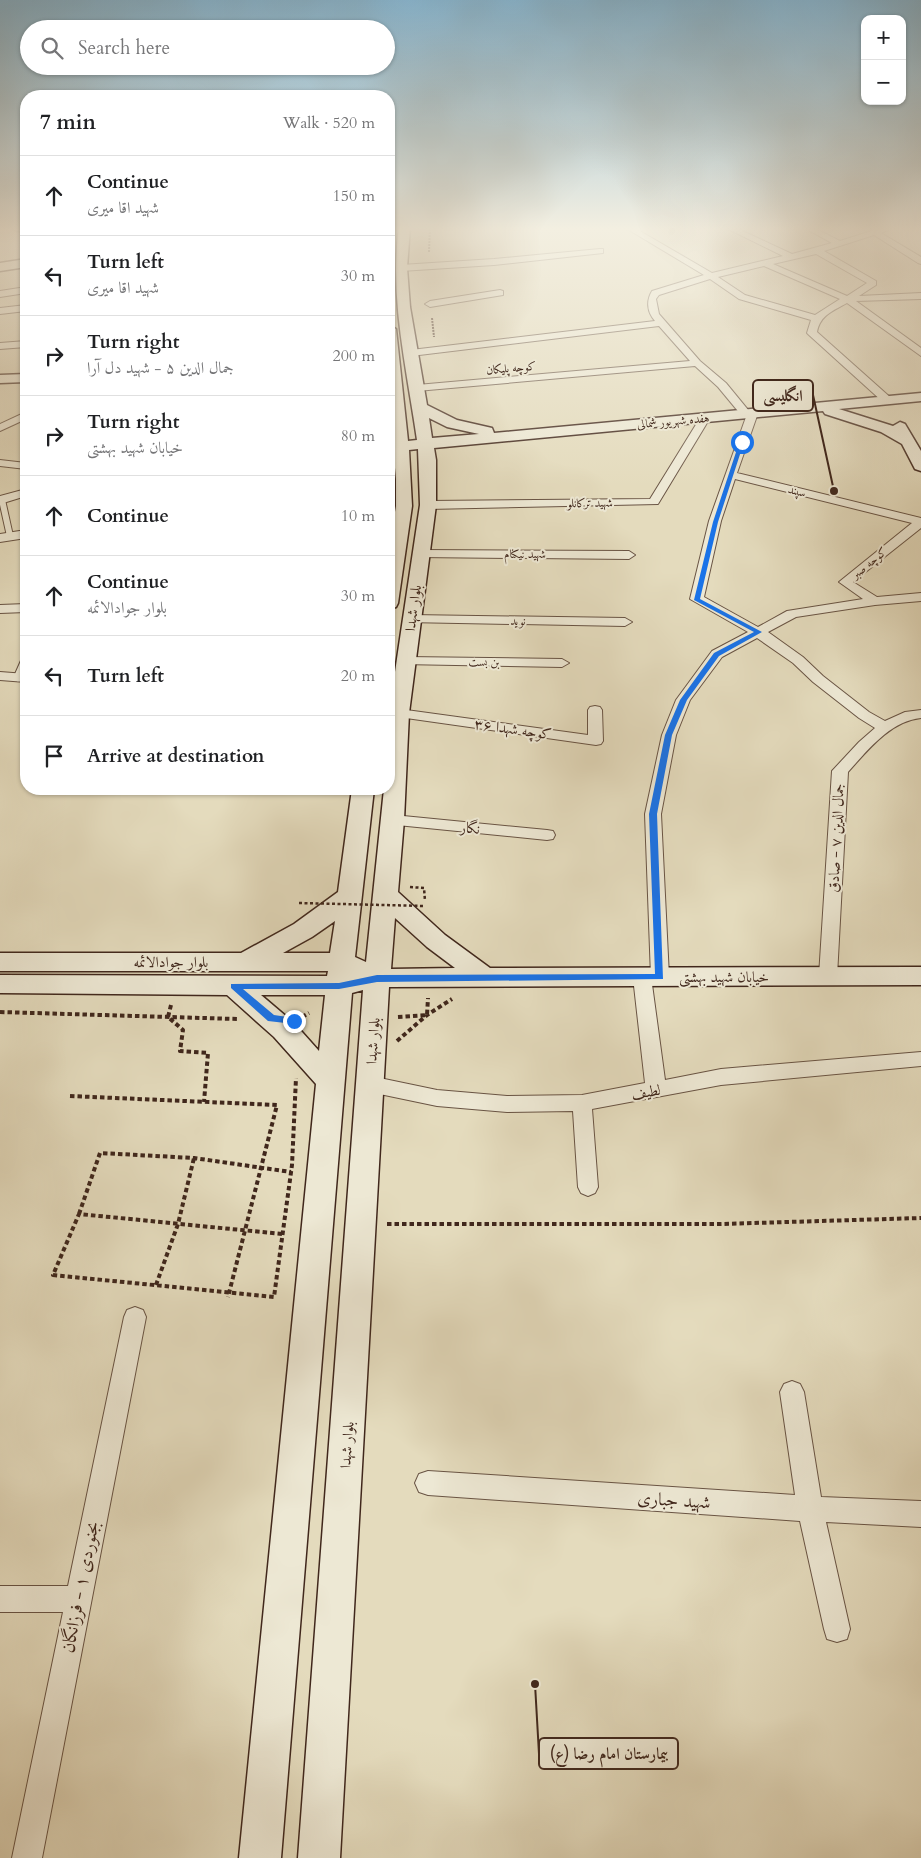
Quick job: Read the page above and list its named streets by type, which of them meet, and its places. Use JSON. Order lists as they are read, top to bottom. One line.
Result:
{"streets":{"main road":["هفده شهریور شمالی","بلوار شهدا","بلوار جوادالائمه","خیابان شهید بهشتی"],"street":["کوچه پلیکان","سپند","شهید ترکانلو","شهید نیکنام","کوچه صبر","نوید","بن بست","کوچه شهدا ۳۶","نگار","جمال الدین ۷ - صادق","لطیف","شهید جباری","بجنوردی ۱ - فرزانگان"]},"crossings":[["کوچه پلیکان","بلوار شهدا"],["هفده شهریور شمالی","شهید ترکانلو"],["هفده شهریور شمالی","بلوار شهدا"],["سپند","کوچه صبر"],["شهید ترکانلو","بلوار شهدا"],["شهید نیکنام","بلوار شهدا"],["بلوار شهدا","نوید"],["بلوار شهدا","بن بست"],["بلوار شهدا","کوچه شهدا ۳۶"],["بلوار شهدا","نگار"],["بلوار شهدا","بلوار جوادالائمه"],["بلوار شهدا","خیابان شهید بهشتی"],["بلوار شهدا","لطیف"],["جمال الدین ۷ - صادق","خیابان شهید بهشتی"],["بلوار جوادالائمه","خیابان شهید بهشتی"]],"places":["انگلیسی","بیمارستان امام رضا (ع)"],"page":{"map_buttons":["+","−"],"search":"Search here","heading":["7 min","Walk · 520 m"],"list":[["Continue","شهید اقا میری","150 m"],["Turn left","شهید اقا میری","30 m"],["Turn right","جمال الدین ۵ - شهید دل آرا","200 m"],["Turn right","خیابان شهید بهشتی","80 m"],["Continue","10 m"],["Continue","بلوار جوادالائمه","30 m"],["Turn left","20 m"],"Arrive at destination"]}}
